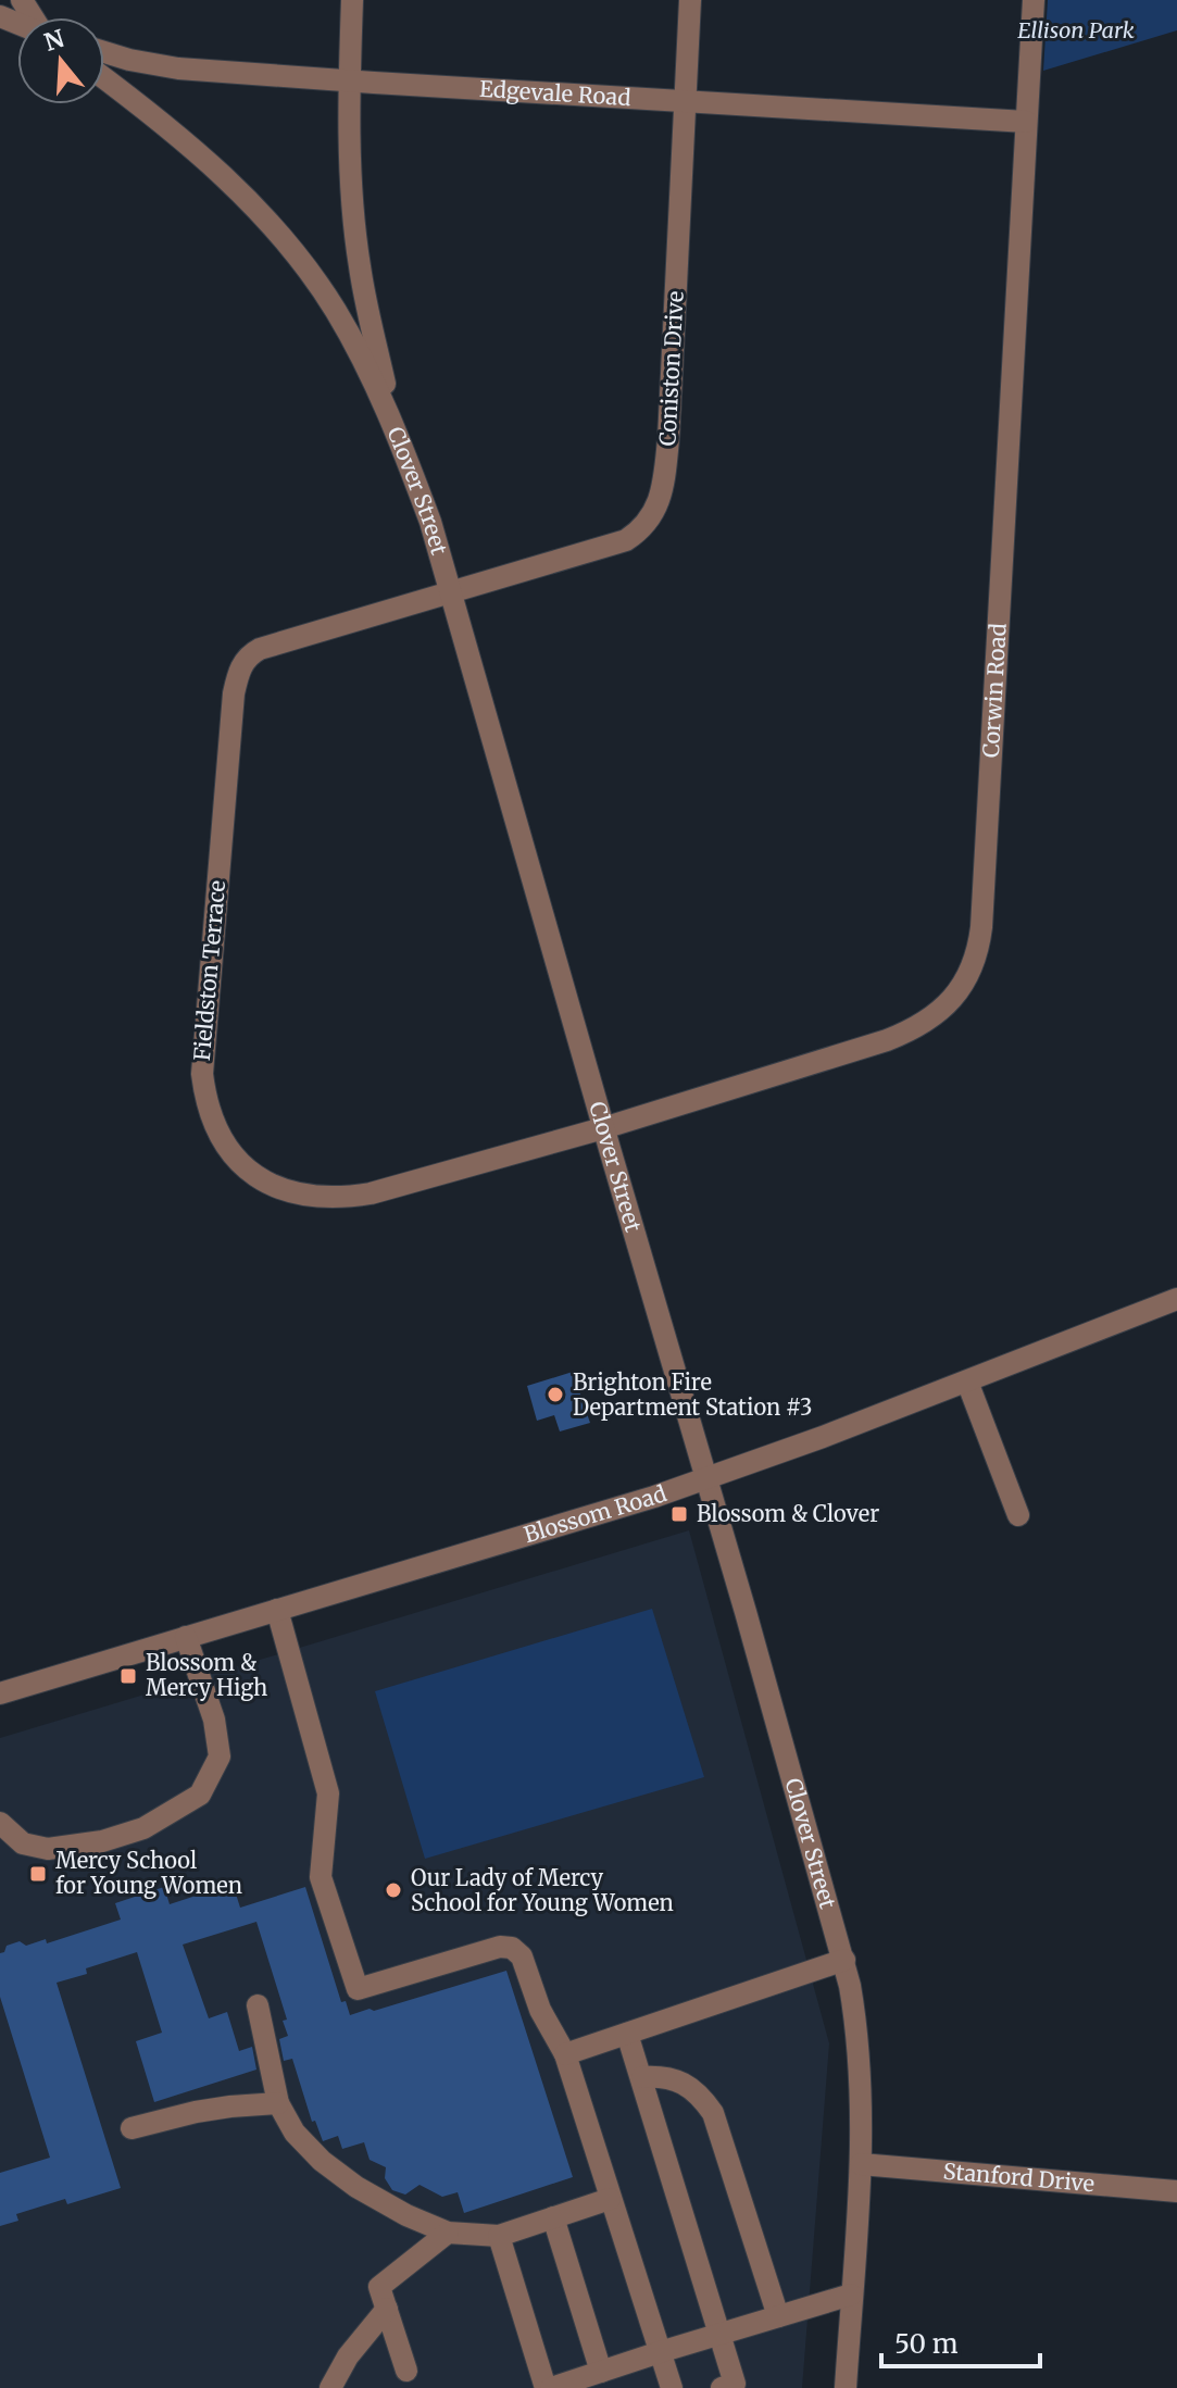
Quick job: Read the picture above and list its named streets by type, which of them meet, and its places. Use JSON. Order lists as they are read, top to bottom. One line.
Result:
{"streets":{"street":["Edgevale Road","Coniston Drive","Clover Street","Corwin Road","Fieldston Terrace","Blossom Road","Stanford Drive"]},"crossings":[["Edgevale Road","Coniston Drive"],["Edgevale Road","Corwin Road"],["Coniston Drive","Clover Street"],["Coniston Drive","Fieldston Terrace"],["Clover Street","Corwin Road"],["Clover Street","Fieldston Terrace"],["Clover Street","Blossom Road"],["Clover Street","Stanford Drive"],["Corwin Road","Fieldston Terrace"]],"parks":["Ellison Park"],"places":{"other":["Brighton Fire Department Station #3","Our Lady of Mercy School for Young Women"],"transit":["Blossom & Clover","Blossom & Mercy High","Mercy School for Young Women"]},"scale_bar":"50 m","north":"top"}
